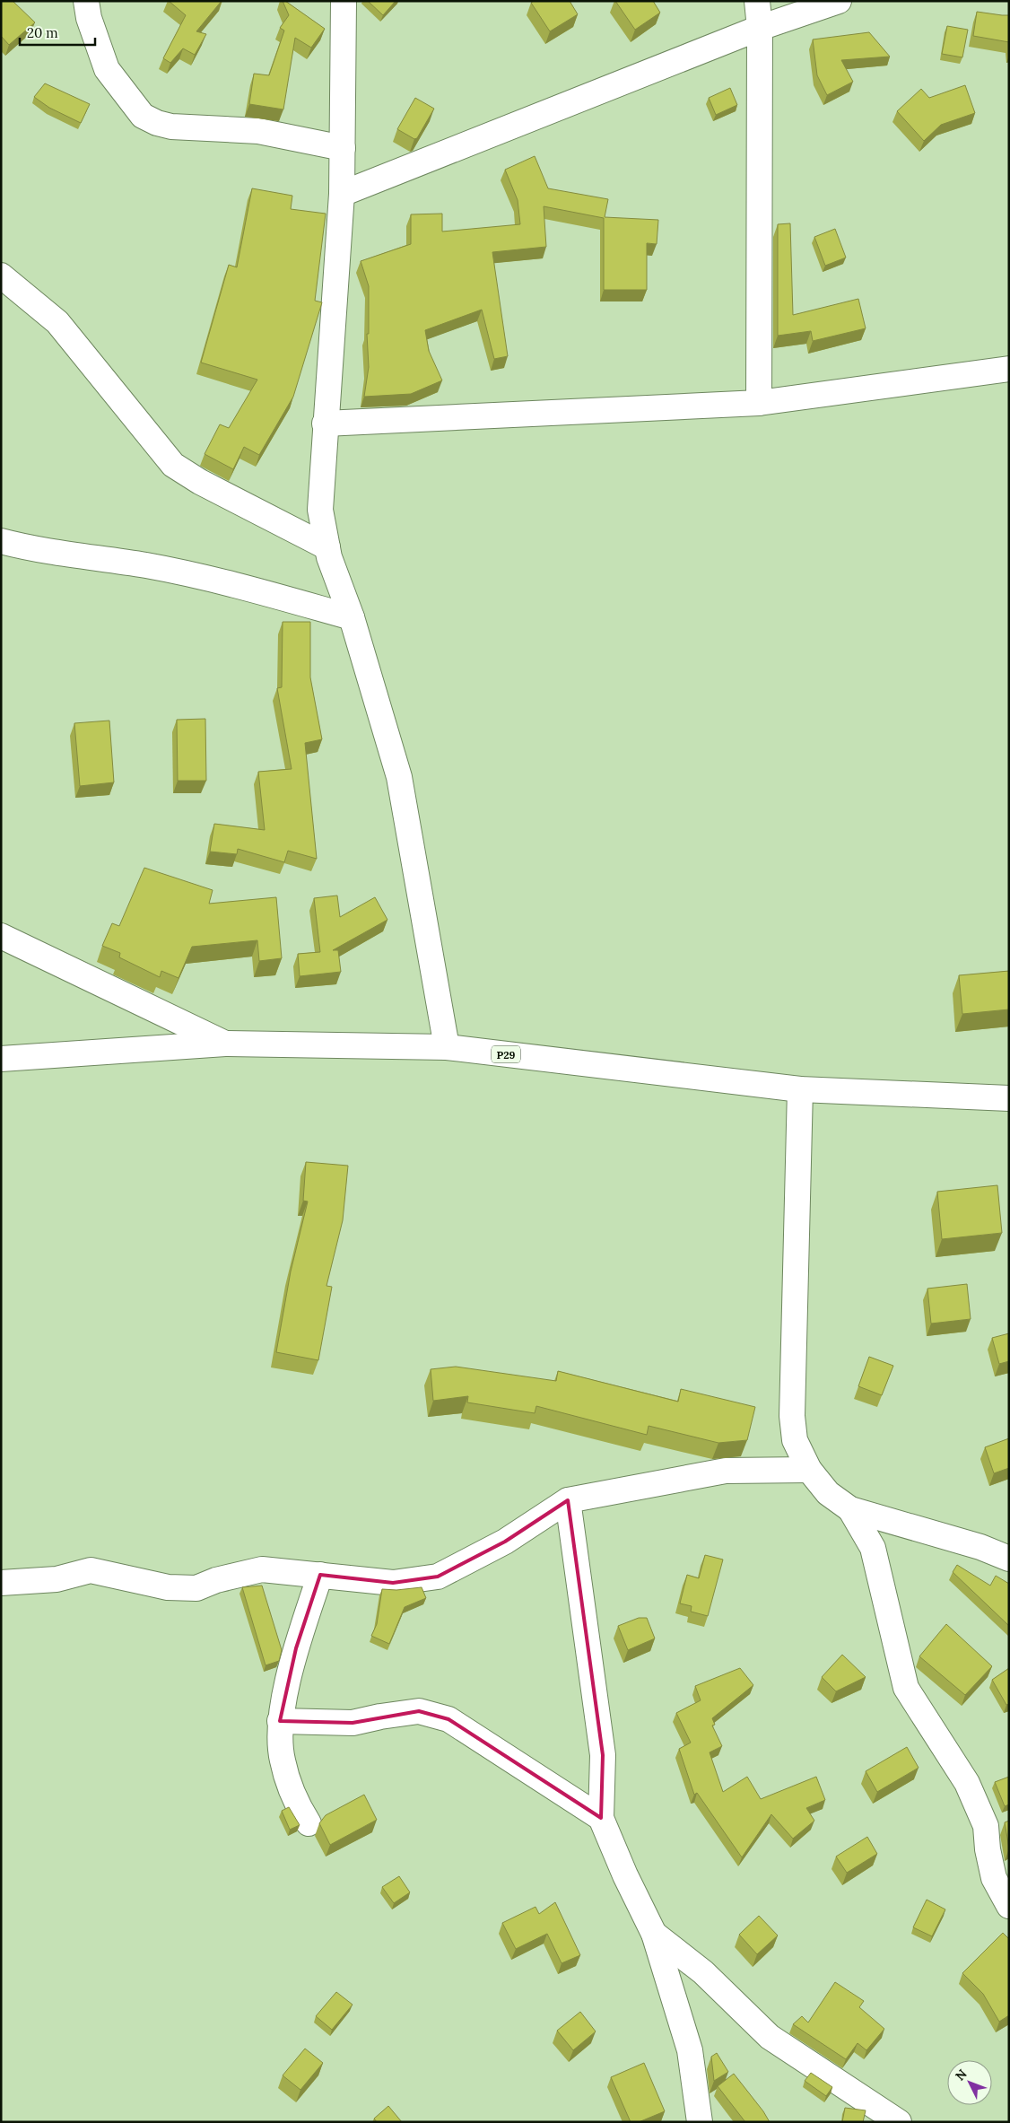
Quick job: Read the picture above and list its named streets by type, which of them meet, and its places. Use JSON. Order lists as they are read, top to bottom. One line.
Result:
{"streets":{"street":["P29"]},"scale_bar":"20 m","north":"top left"}
